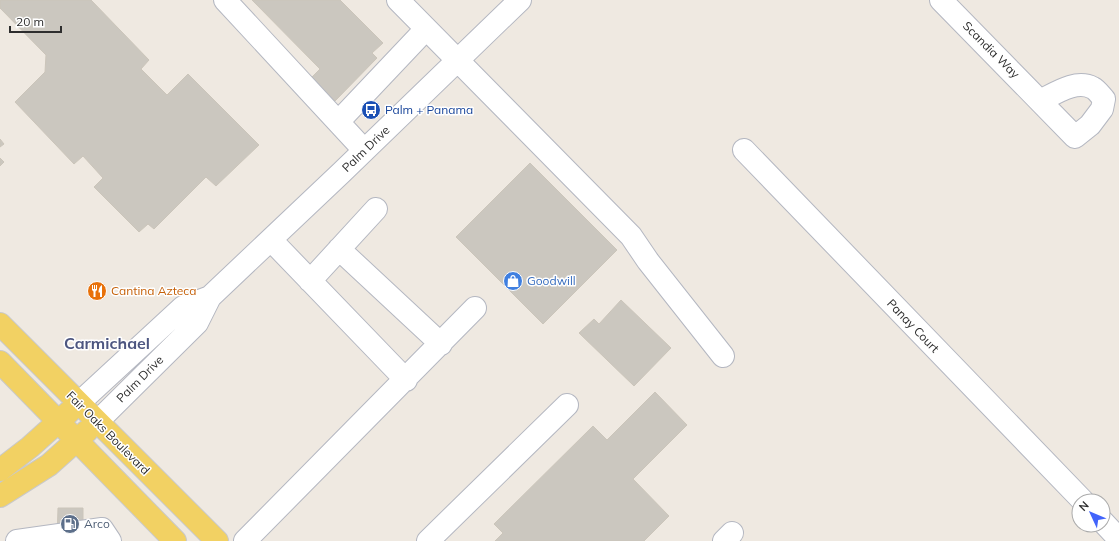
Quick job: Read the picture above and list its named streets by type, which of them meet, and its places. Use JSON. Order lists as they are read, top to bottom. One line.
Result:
{"streets":{"main road":["Palm Drive","Fair Oaks Boulevard"],"street":["Scandia Way","Panay Court"]},"crossings":[["Palm Drive","Fair Oaks Boulevard"]],"districts":["Carmichael"],"places":{"bus stop":["Palm + Panama"],"shop":["Goodwill"],"restaurant":["Cantina Azteca"],"fuel station":["Arco"]},"scale_bar":"20 m","north":"top left"}
